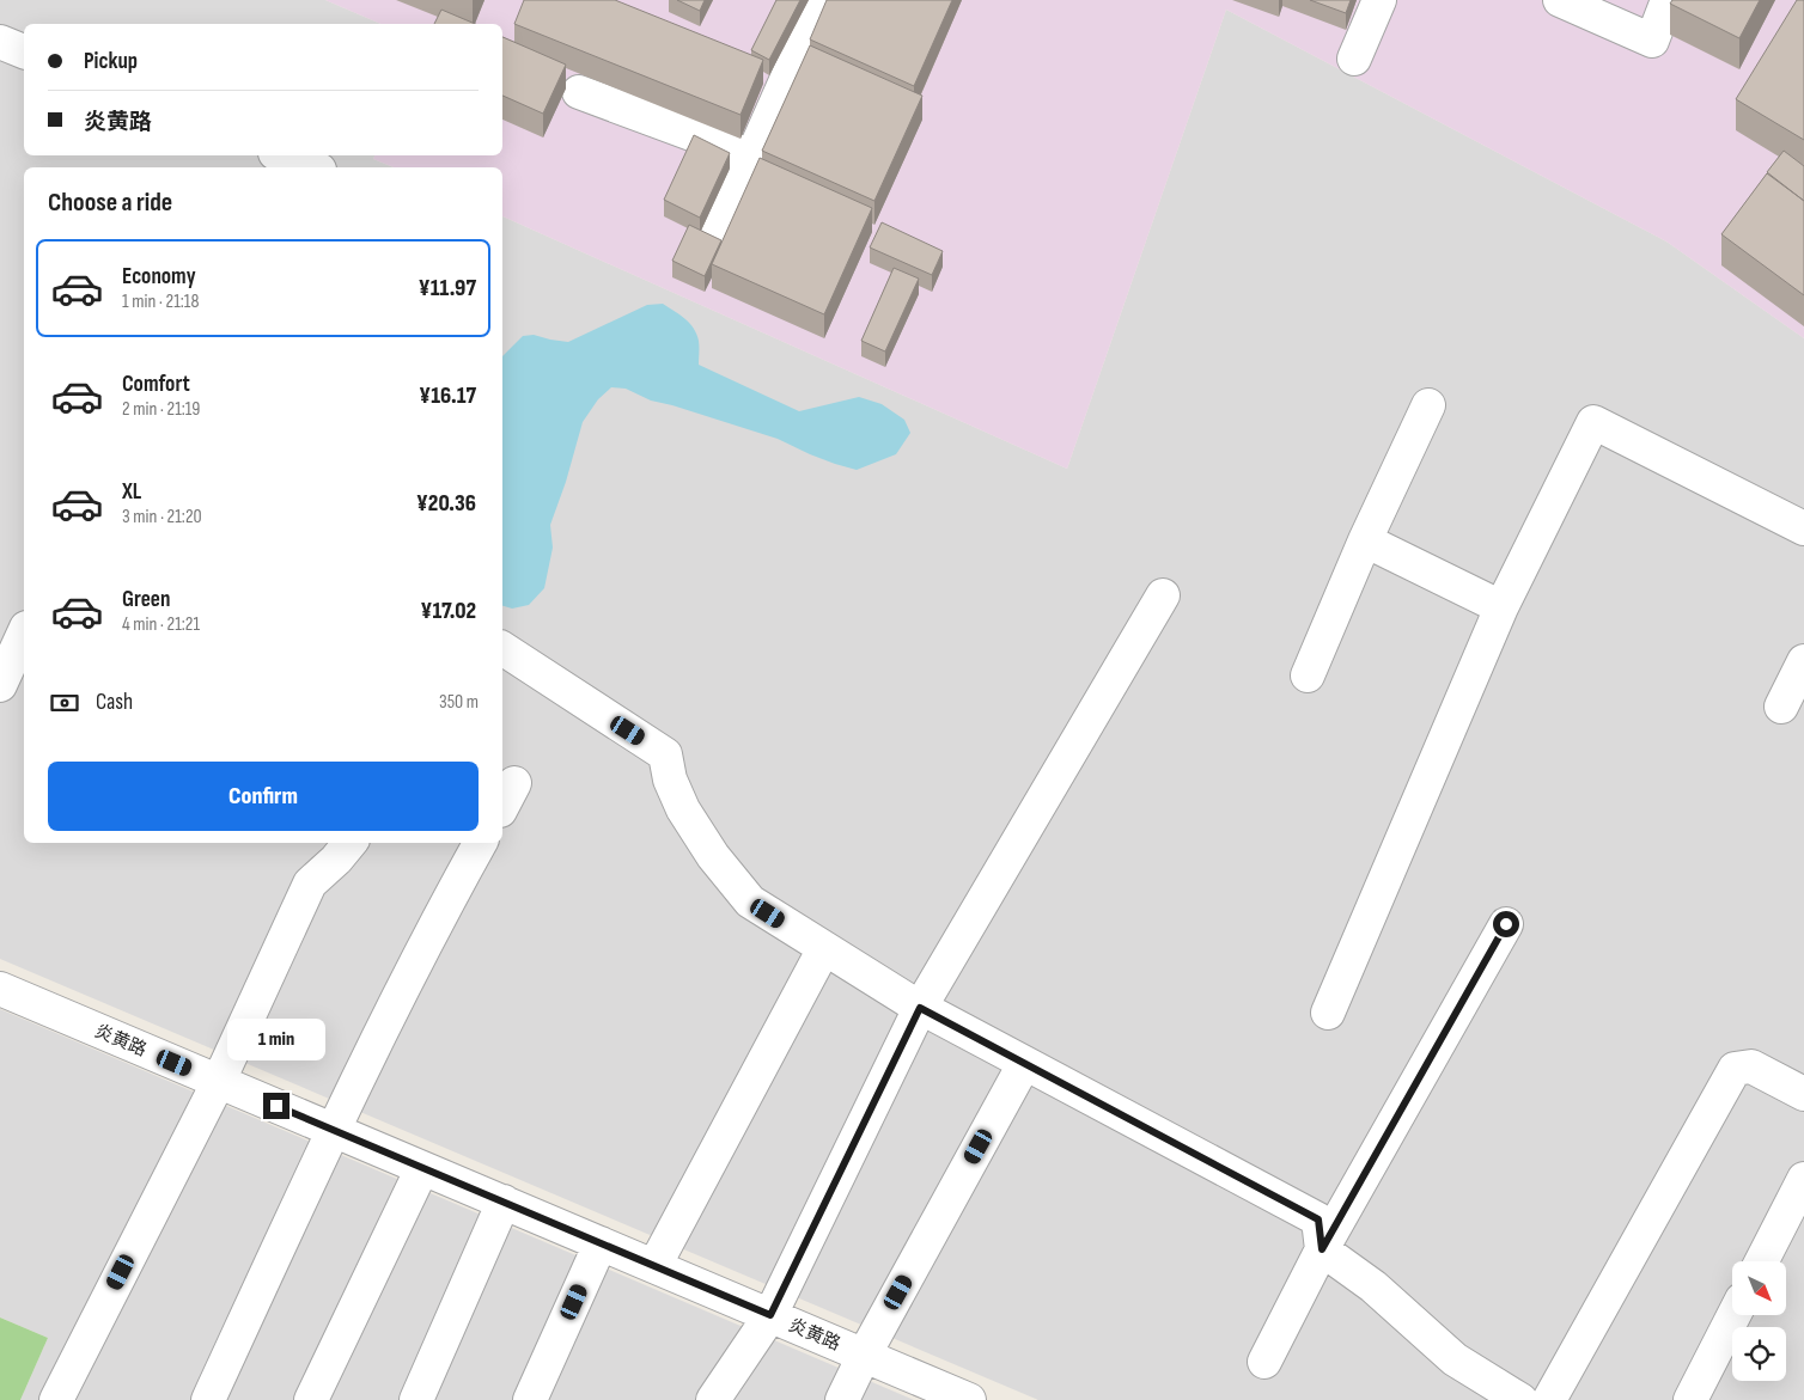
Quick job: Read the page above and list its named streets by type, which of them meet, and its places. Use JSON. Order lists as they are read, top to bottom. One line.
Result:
{"streets":{"street":["炎黄路"]},"north":"bottom right","page":{"banner":["Pickup","炎黄路"],"heading":"Choose a ride","list":[{"name":"Economy","note":"1 min · 21:18","value":"¥11.97"},{"name":"Comfort","note":"2 min · 21:19","value":"¥16.17"},{"name":"XL","note":"3 min · 21:20","value":"¥20.36"},{"name":"Green","note":"4 min · 21:21","value":"¥17.02"}],"pay":["Cash","350 m"],"buttons":"Confirm","bubble":"1 min"}}
